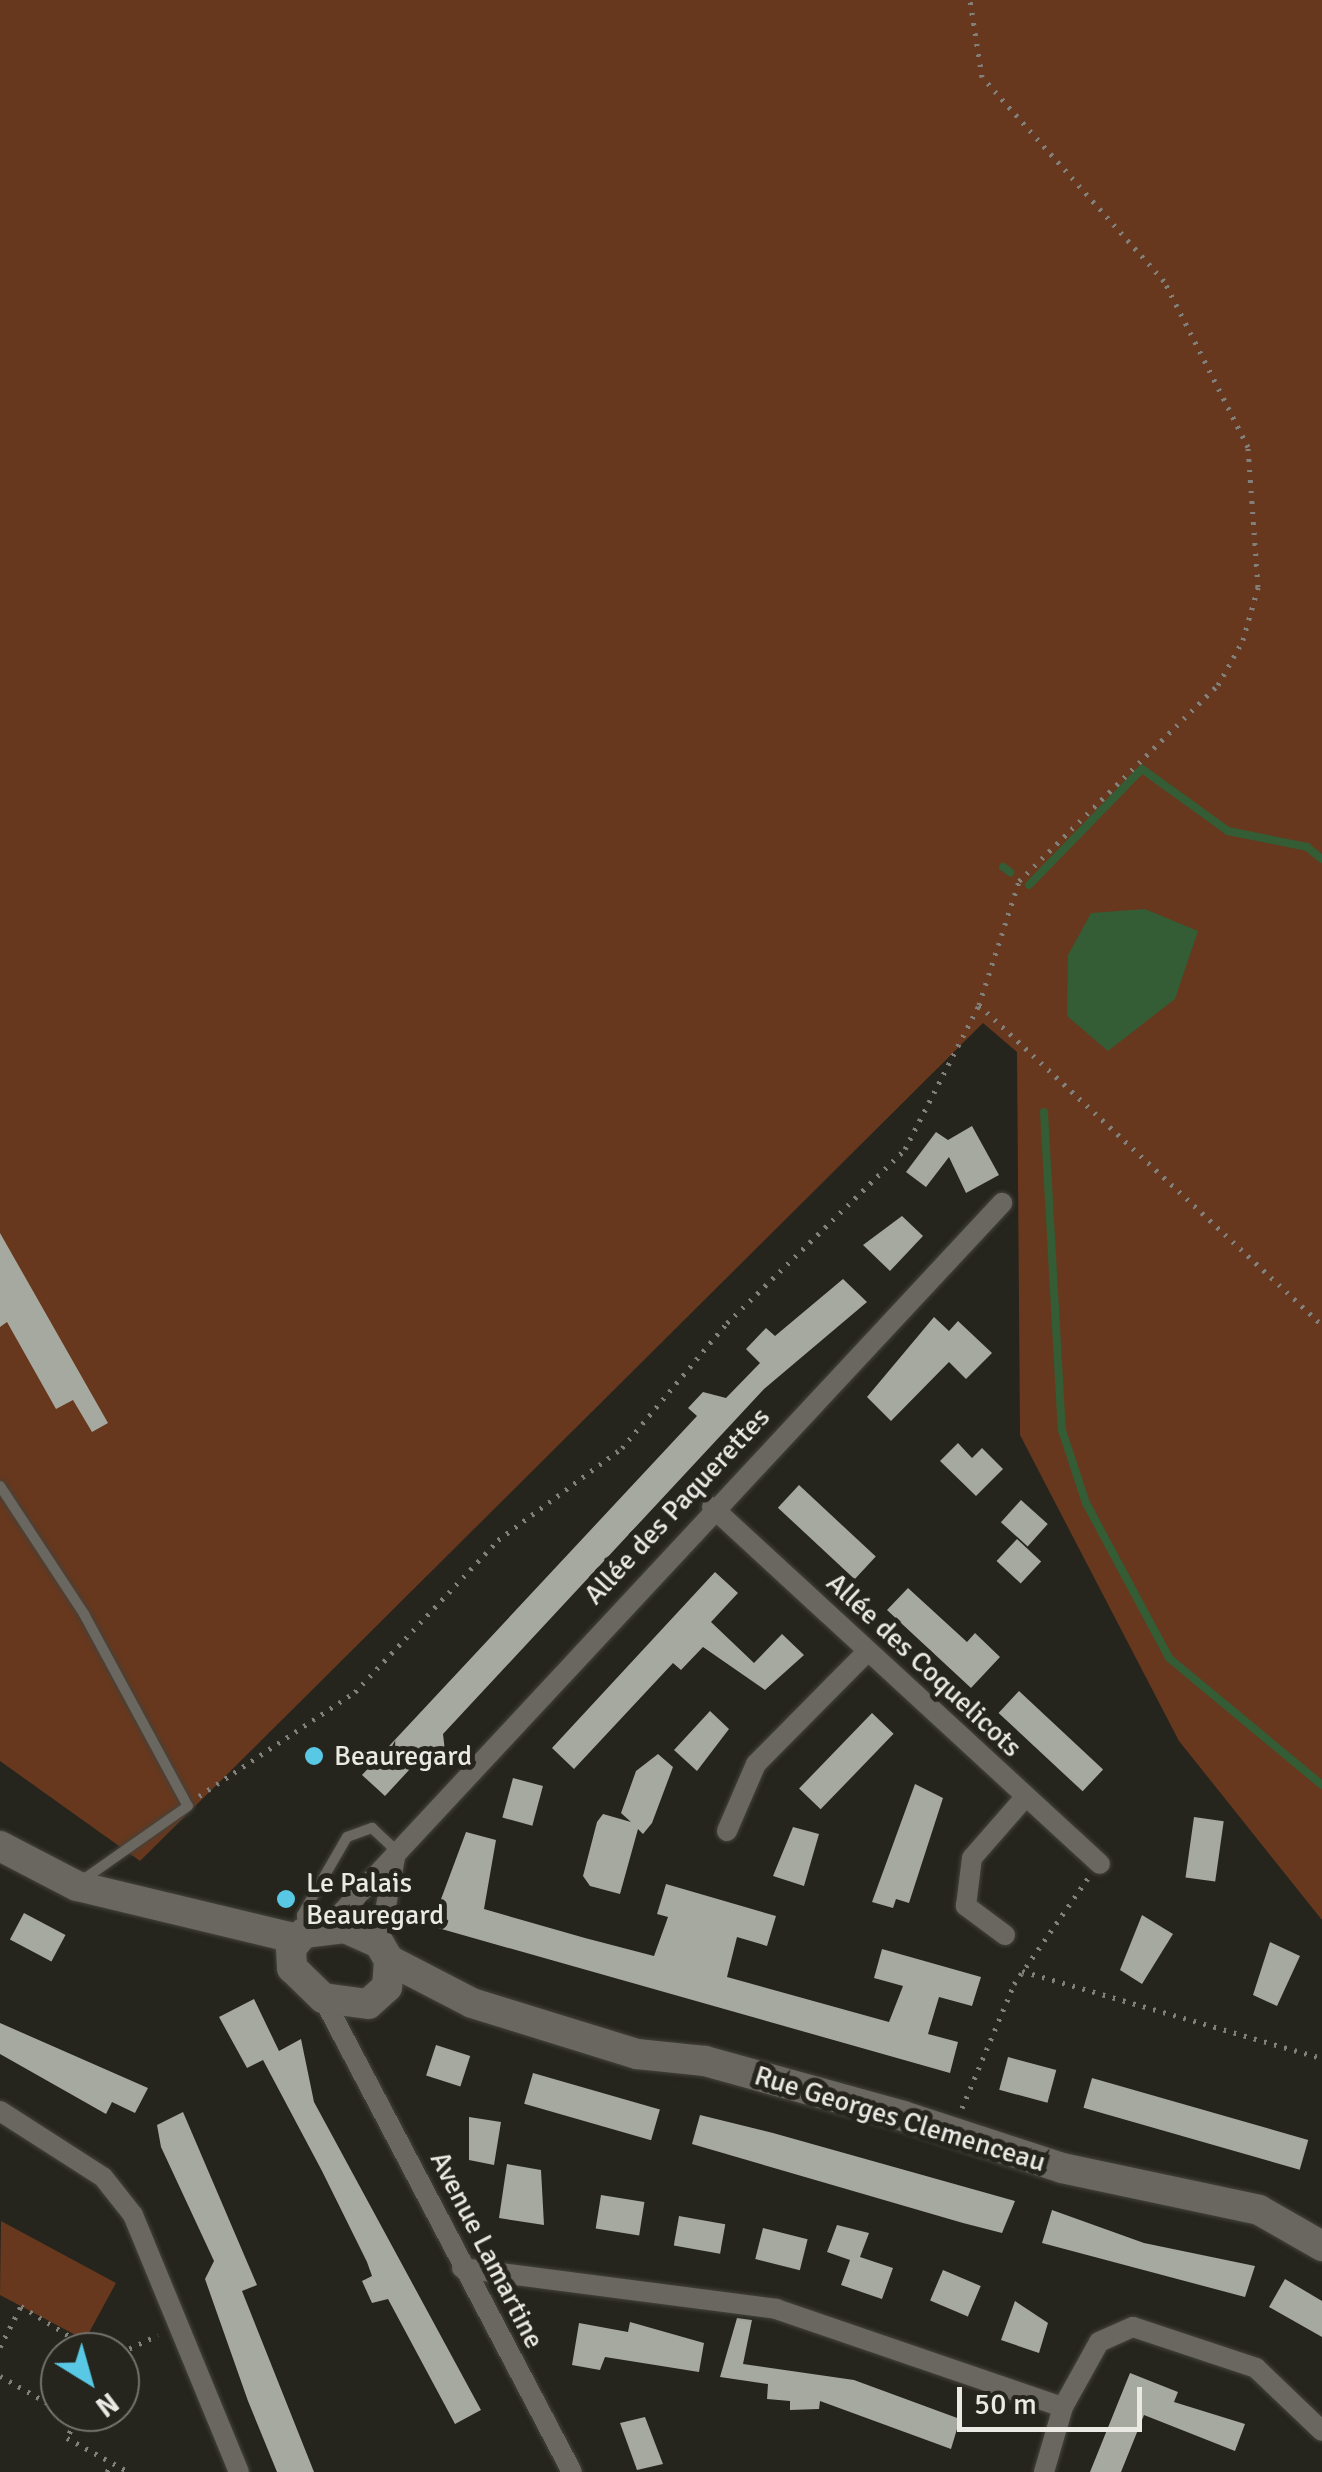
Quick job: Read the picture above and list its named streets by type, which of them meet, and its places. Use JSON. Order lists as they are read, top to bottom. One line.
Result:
{"streets":{"street":["Allée des Paquerettes","Allée des Coquelicots","Rue Georges Clemenceau","Avenue Lamartine"]},"crossings":[["Allée des Paquerettes","Allée des Coquelicots"],["Allée des Paquerettes","Rue Georges Clemenceau"],["Rue Georges Clemenceau","Avenue Lamartine"]],"places":["Beauregard","Le Palais Beauregard"],"scale_bar":"50 m","north":"bottom right"}
